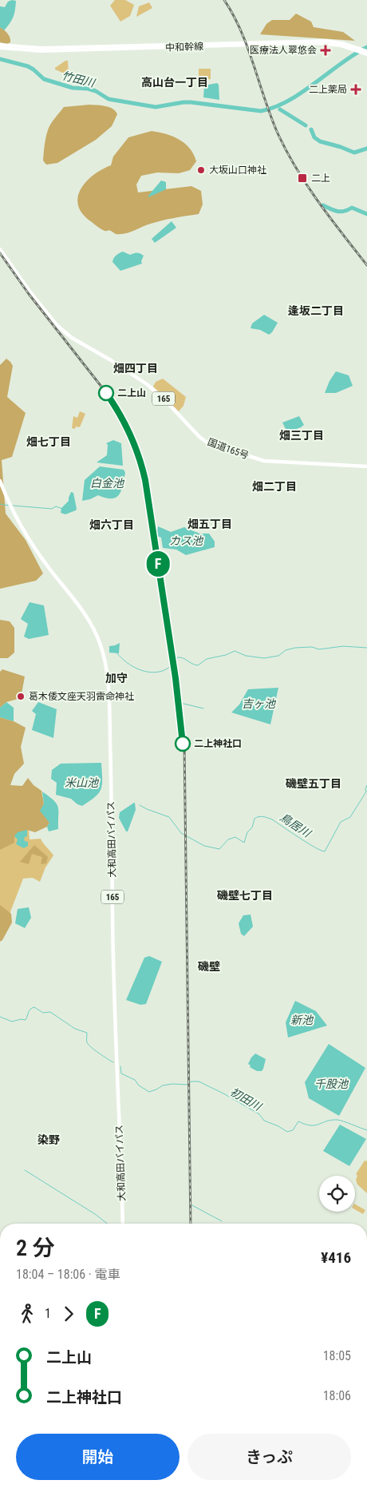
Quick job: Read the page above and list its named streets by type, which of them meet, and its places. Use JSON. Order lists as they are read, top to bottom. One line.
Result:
{"streets":{"highway":["165","国道165号","大和高田バイパス"],"main road":["中和幹線"]},"districts":["高山台一丁目","逢坂二丁目","畑四丁目","畑三丁目","畑七丁目","畑二丁目","畑五丁目","畑六丁目","加守","磯壁五丁目","磯壁七丁目","磯壁","染野"],"water":["竹田川","白金池","カス池","吉ヶ池","米山池","鳥居川","新池","千股池","初田川"],"places":{"health":["医療法人翠悠会","二上薬局"],"other":["大坂山口神社","二上山","葛木倭文座天羽雷命神社","二上神社口"],"transit":["二上"]},"page":{"on_map":"F","heading":["2 分","18:04 – 18:06 · 電車","¥416"],"legs":["1","F"],"list":[{"name":"二上山","value":"18:05"},{"name":"二上神社口","value":"18:06"}],"buttons":["開始","きっぷ"]}}
